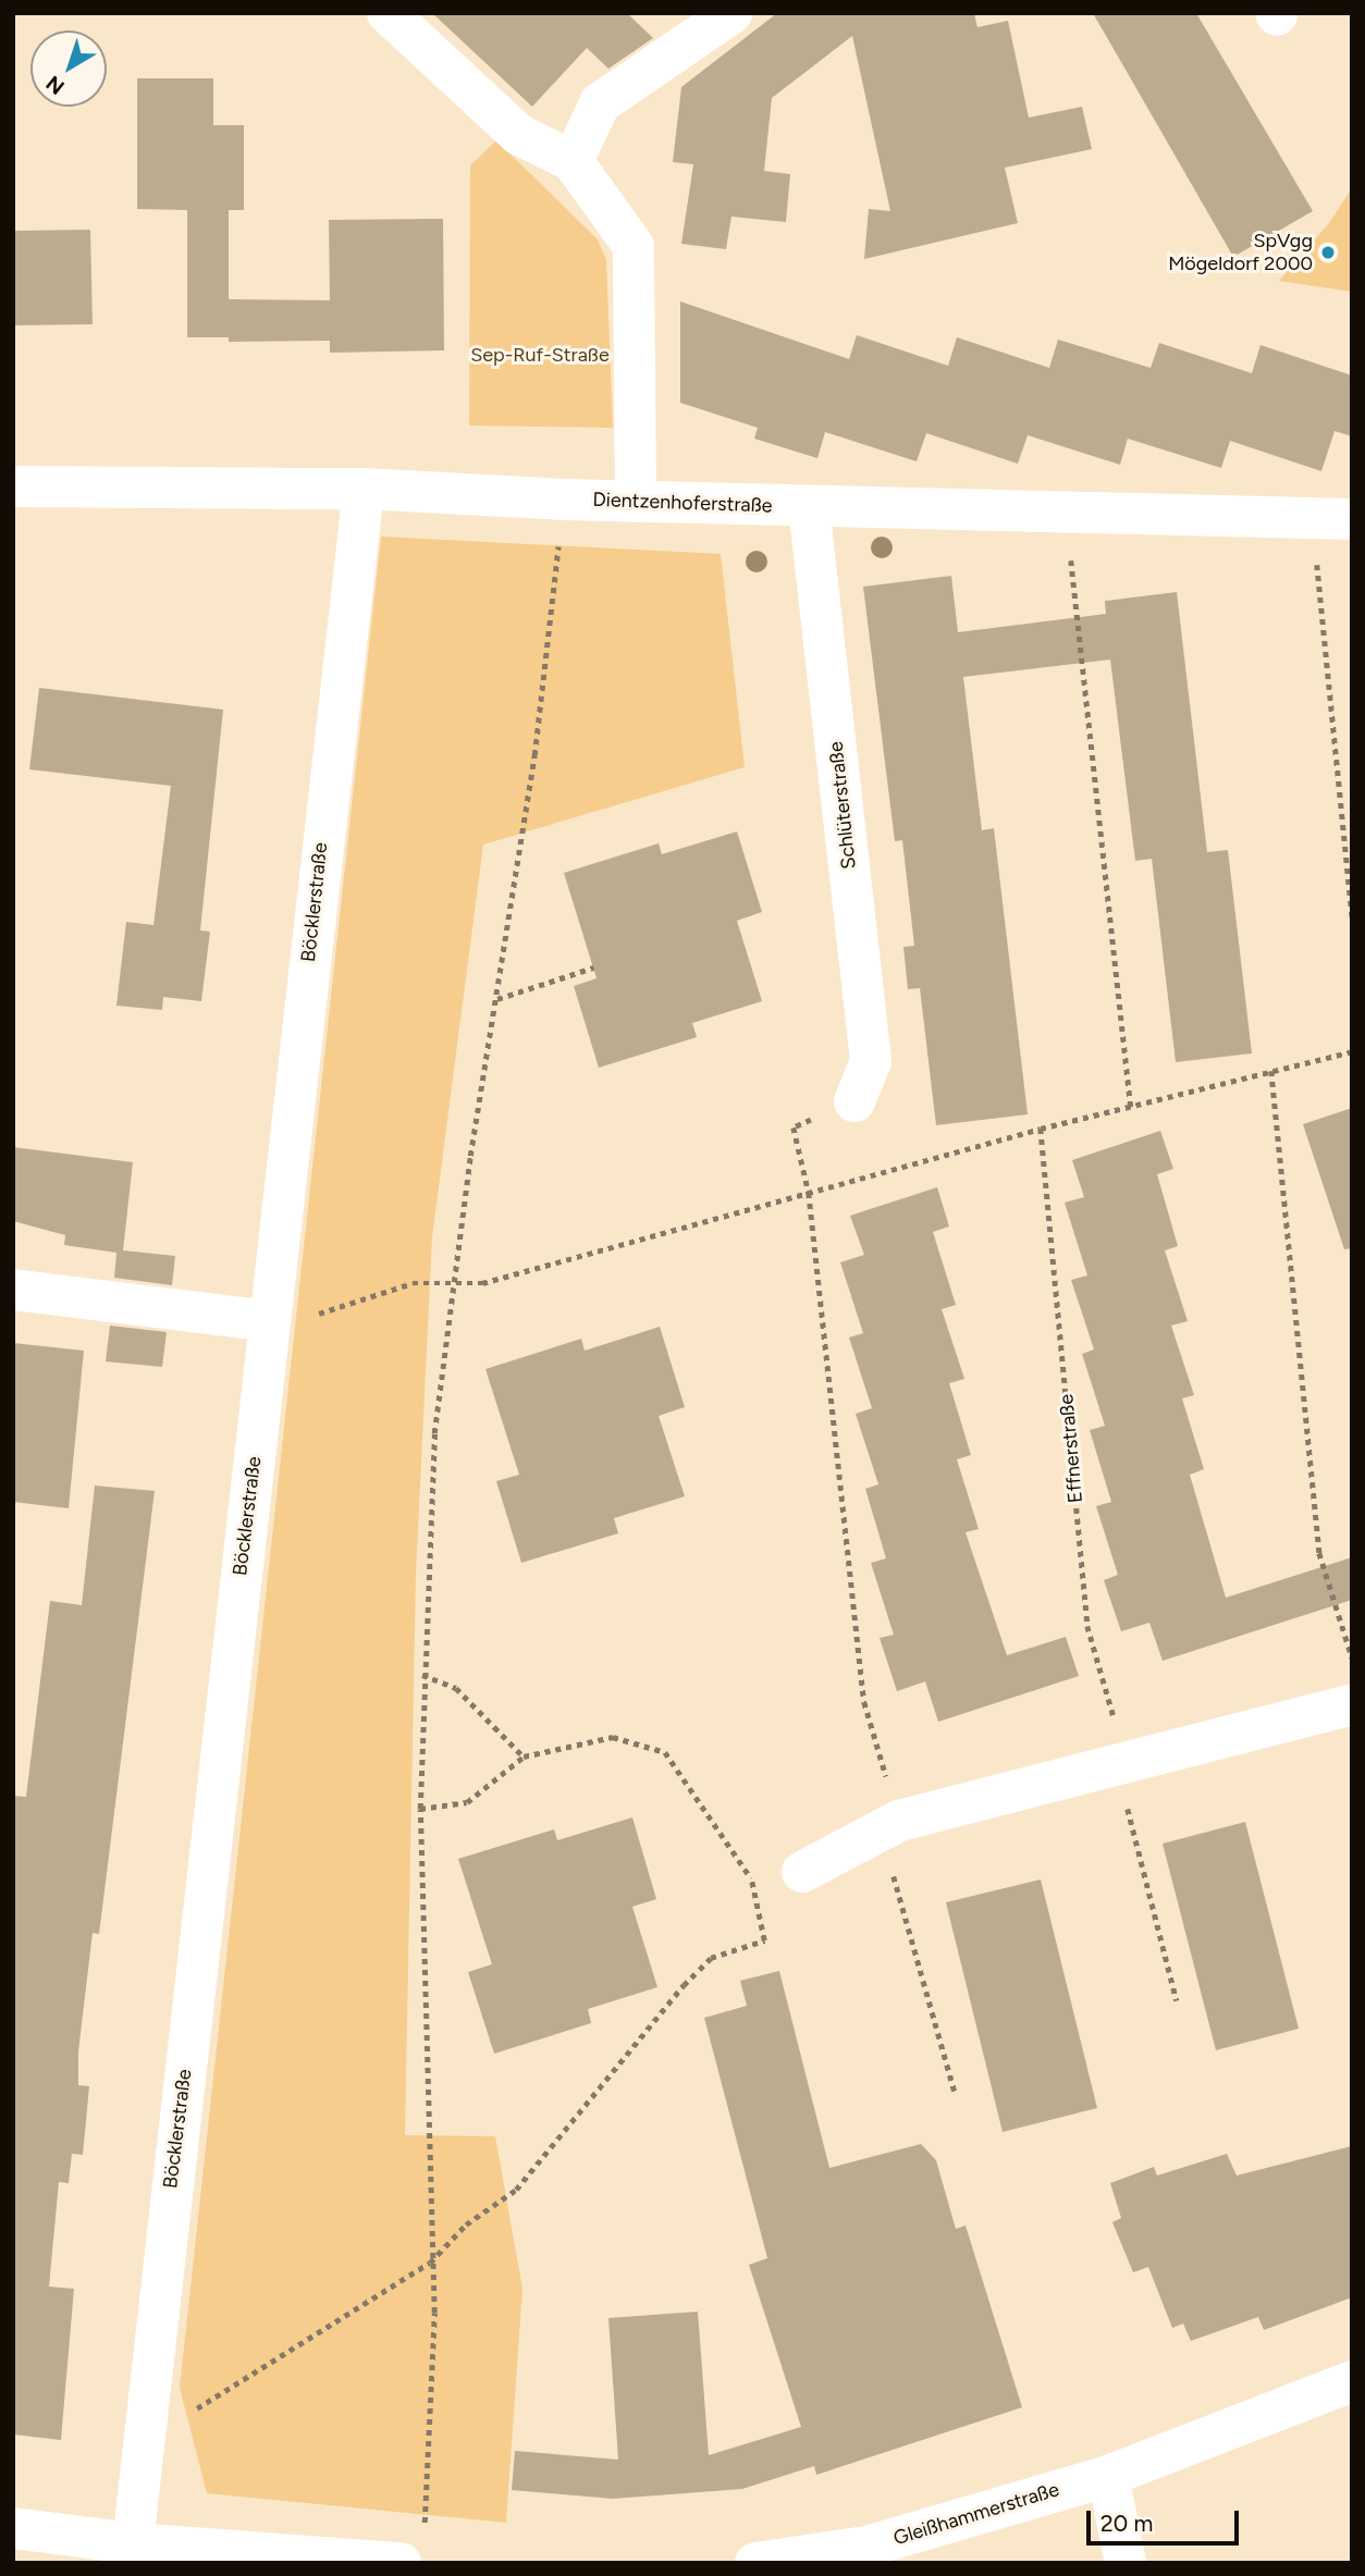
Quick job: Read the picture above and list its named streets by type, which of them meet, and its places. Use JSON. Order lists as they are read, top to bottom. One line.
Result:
{"streets":{"street":["Dientzenhoferstraße","Schlüterstraße","Böcklerstraße","Gleißhammerstraße"],"path":["Effnerstraße"]},"crossings":[["Dientzenhoferstraße","Schlüterstraße"],["Dientzenhoferstraße","Böcklerstraße"]],"parks":["Sep-Ruf-Straße"],"places":["SpVgg Mögeldorf 2000"],"scale_bar":"20 m","north":"bottom left"}
